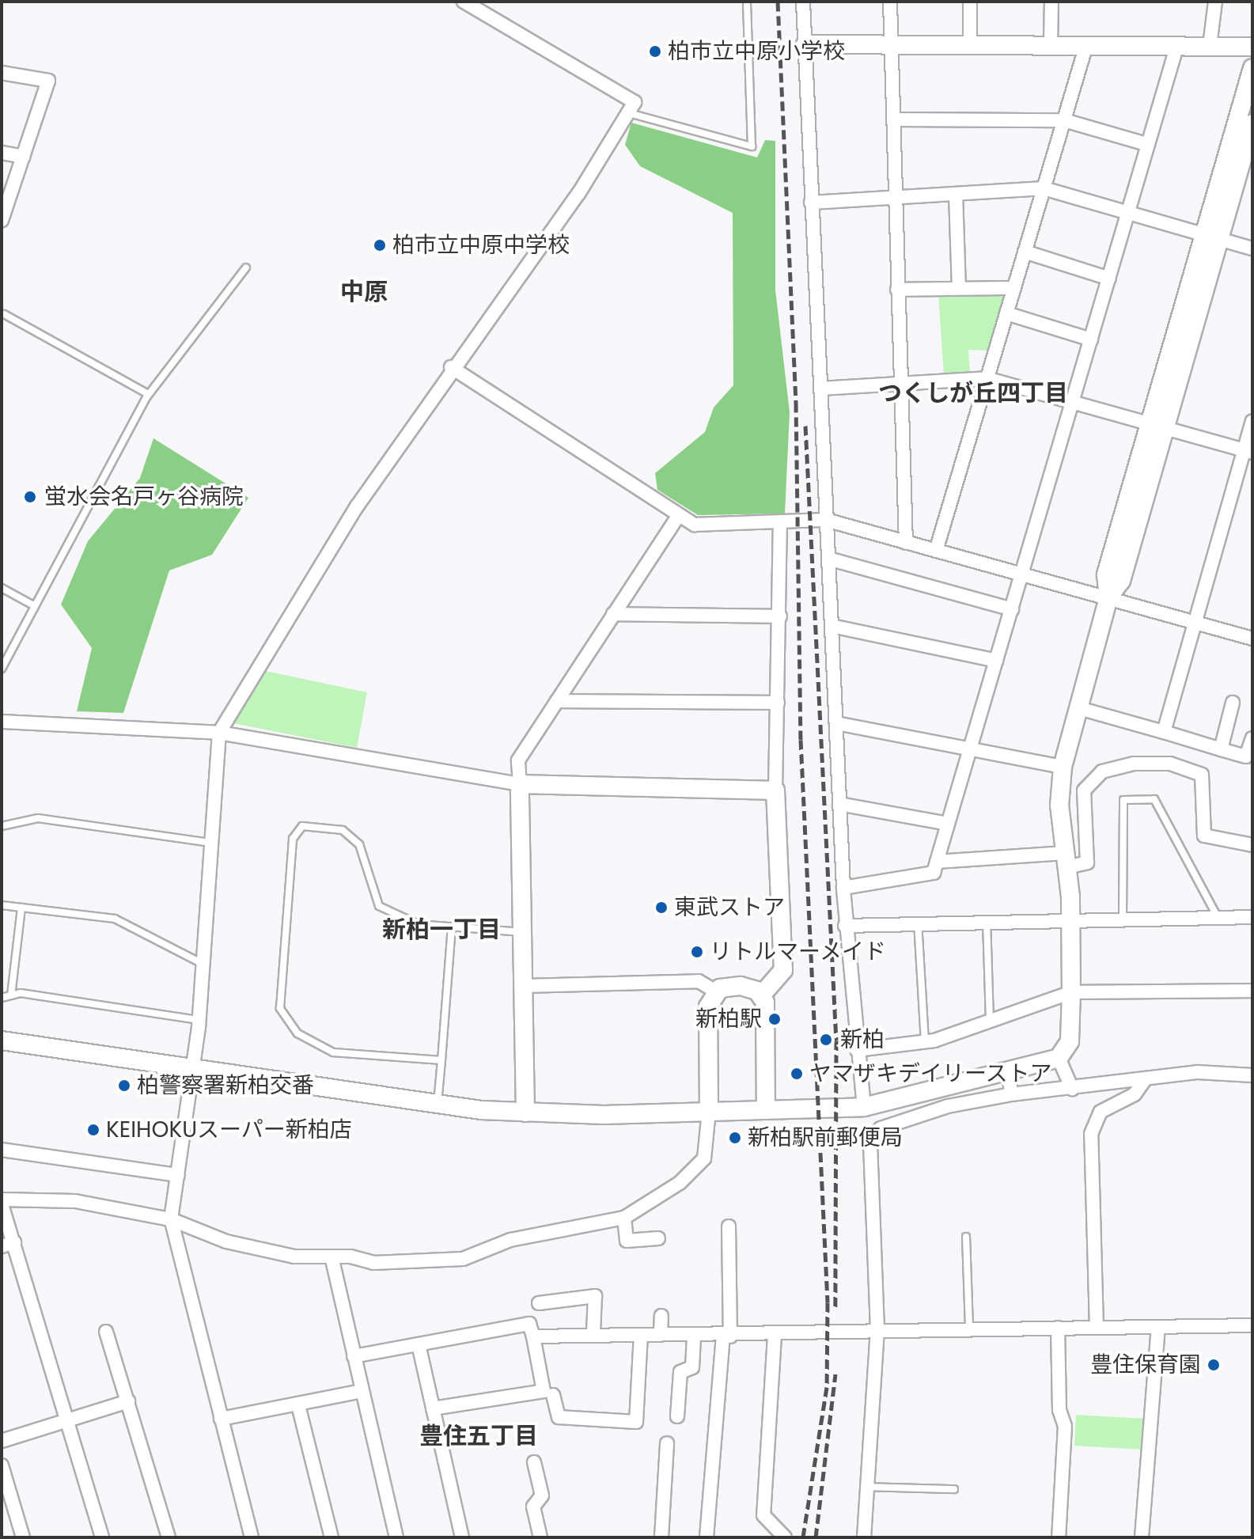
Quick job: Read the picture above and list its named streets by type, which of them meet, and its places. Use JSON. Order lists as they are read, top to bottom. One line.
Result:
{"districts":["中原","つくしが丘四丁目","新柏一丁目","豊住五丁目"],"places":["柏市立中原小学校","柏市立中原中学校","蛍水会名戸ヶ谷病院","東武ストア","リトルマーメイド","新柏駅","新柏","ヤマザキデイリーストア","柏警察署新柏交番","KEIHOKUスーパー新柏店","新柏駅前郵便局","豊住保育園"]}
